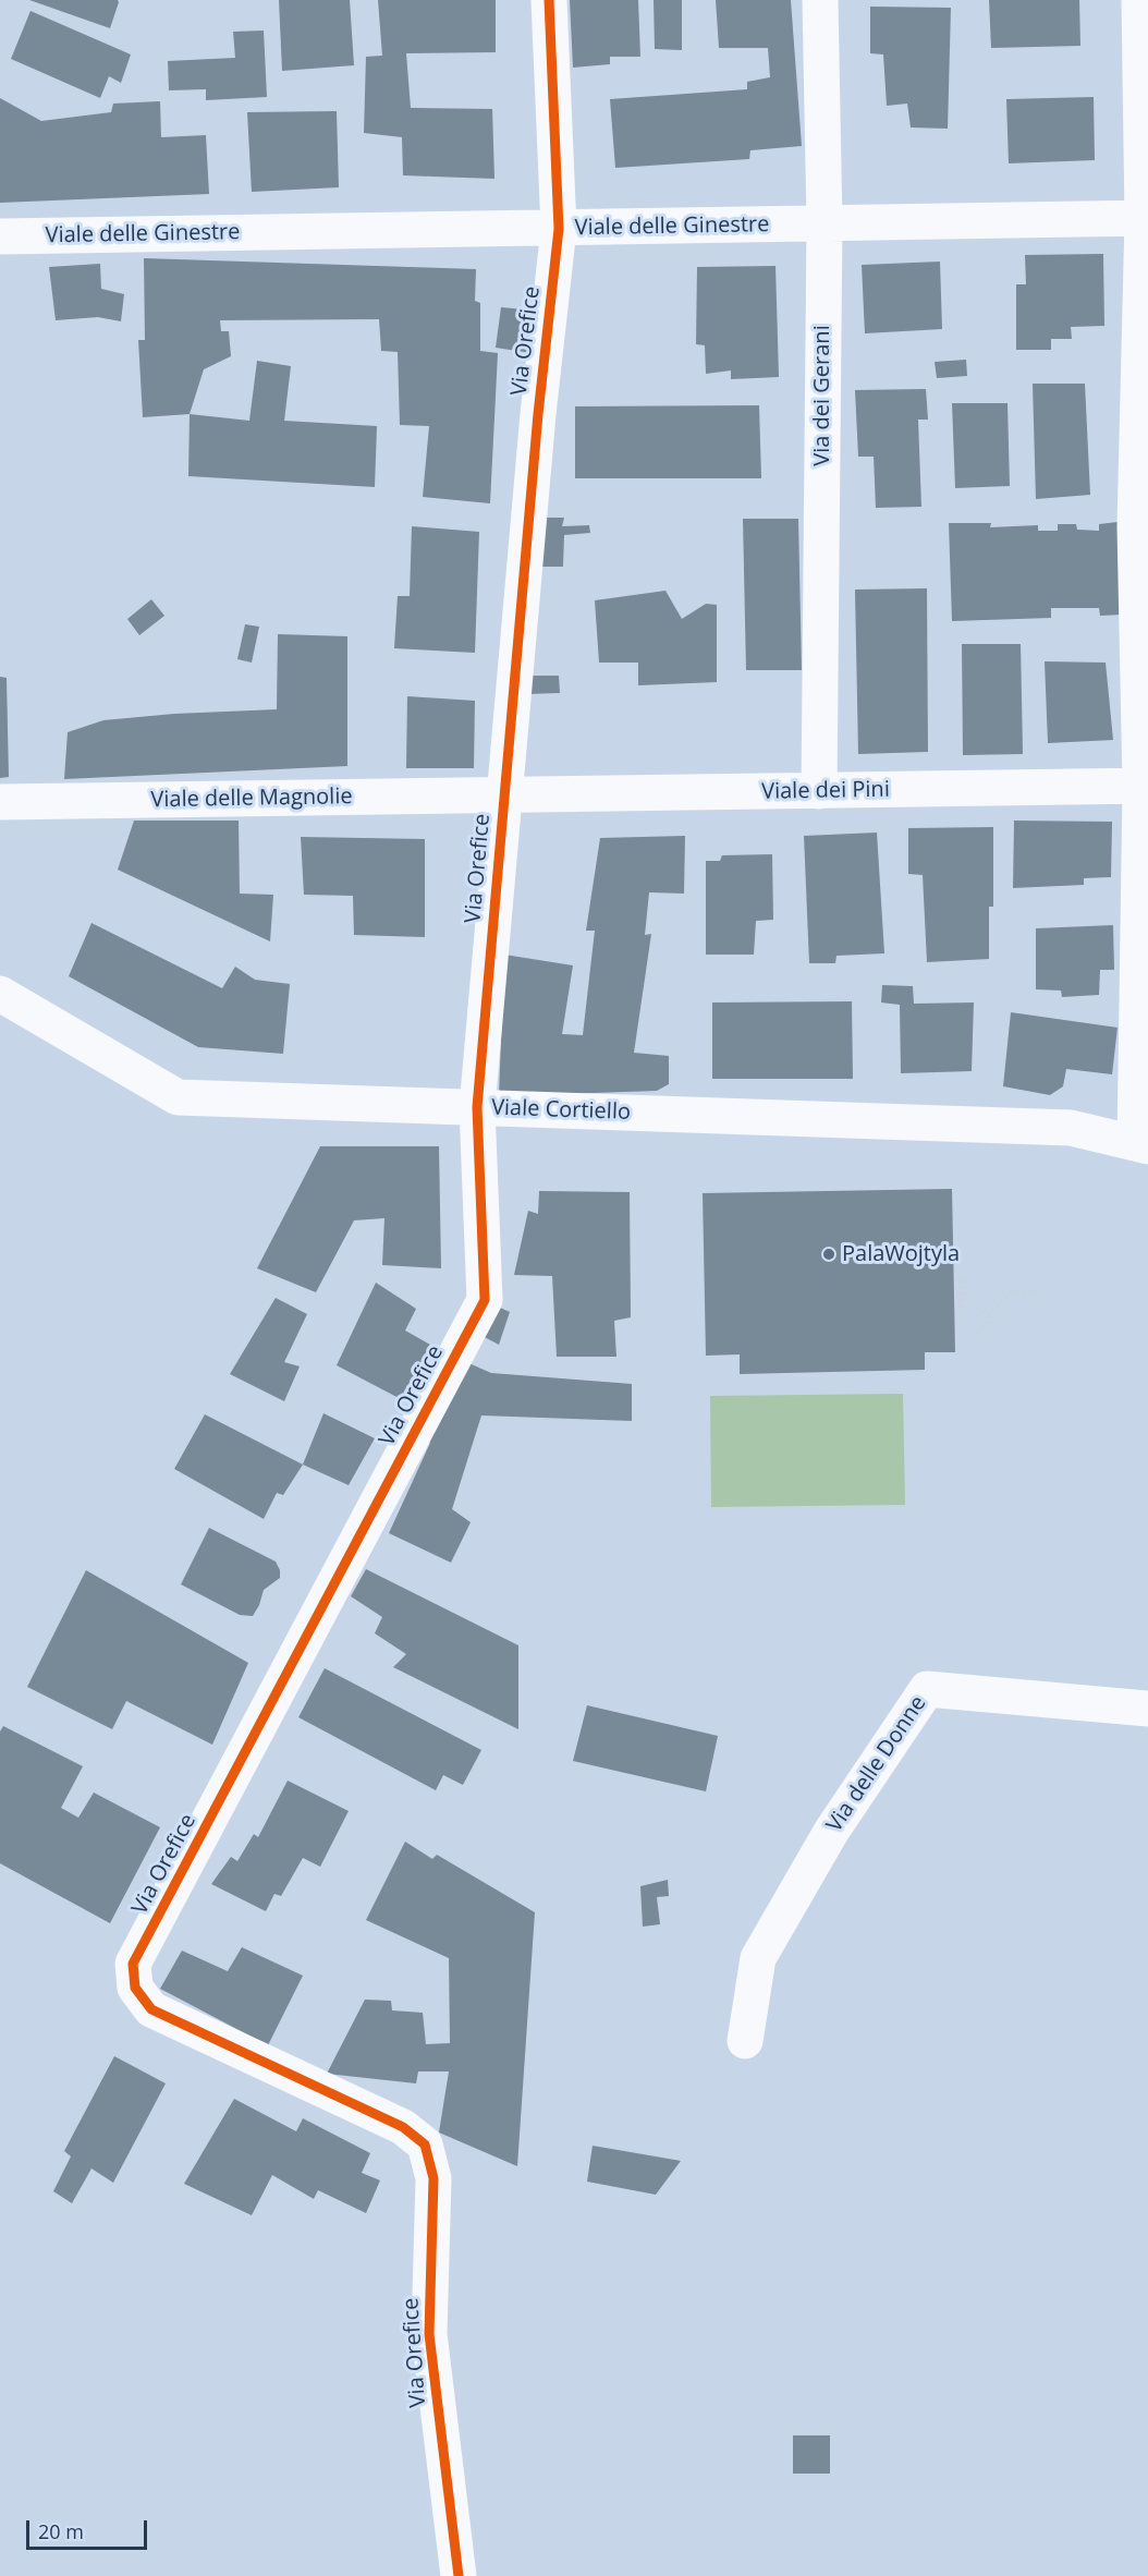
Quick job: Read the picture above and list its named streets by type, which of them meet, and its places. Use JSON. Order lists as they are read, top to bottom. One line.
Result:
{"streets":{"street":["Viale delle Ginestre","Via Orefice","Via dei Gerani","Viale dei Pini","Viale delle Magnolie","Viale Cortiello","Via delle Donne"]},"crossings":[["Viale delle Ginestre","Via Orefice"],["Viale delle Ginestre","Via dei Gerani"],["Via Orefice","Viale dei Pini"],["Via Orefice","Viale delle Magnolie"],["Via Orefice","Viale Cortiello"],["Via dei Gerani","Viale dei Pini"],["Viale dei Pini","Viale delle Magnolie"]],"places":["PalaWojtyla"],"scale_bar":"20 m"}
